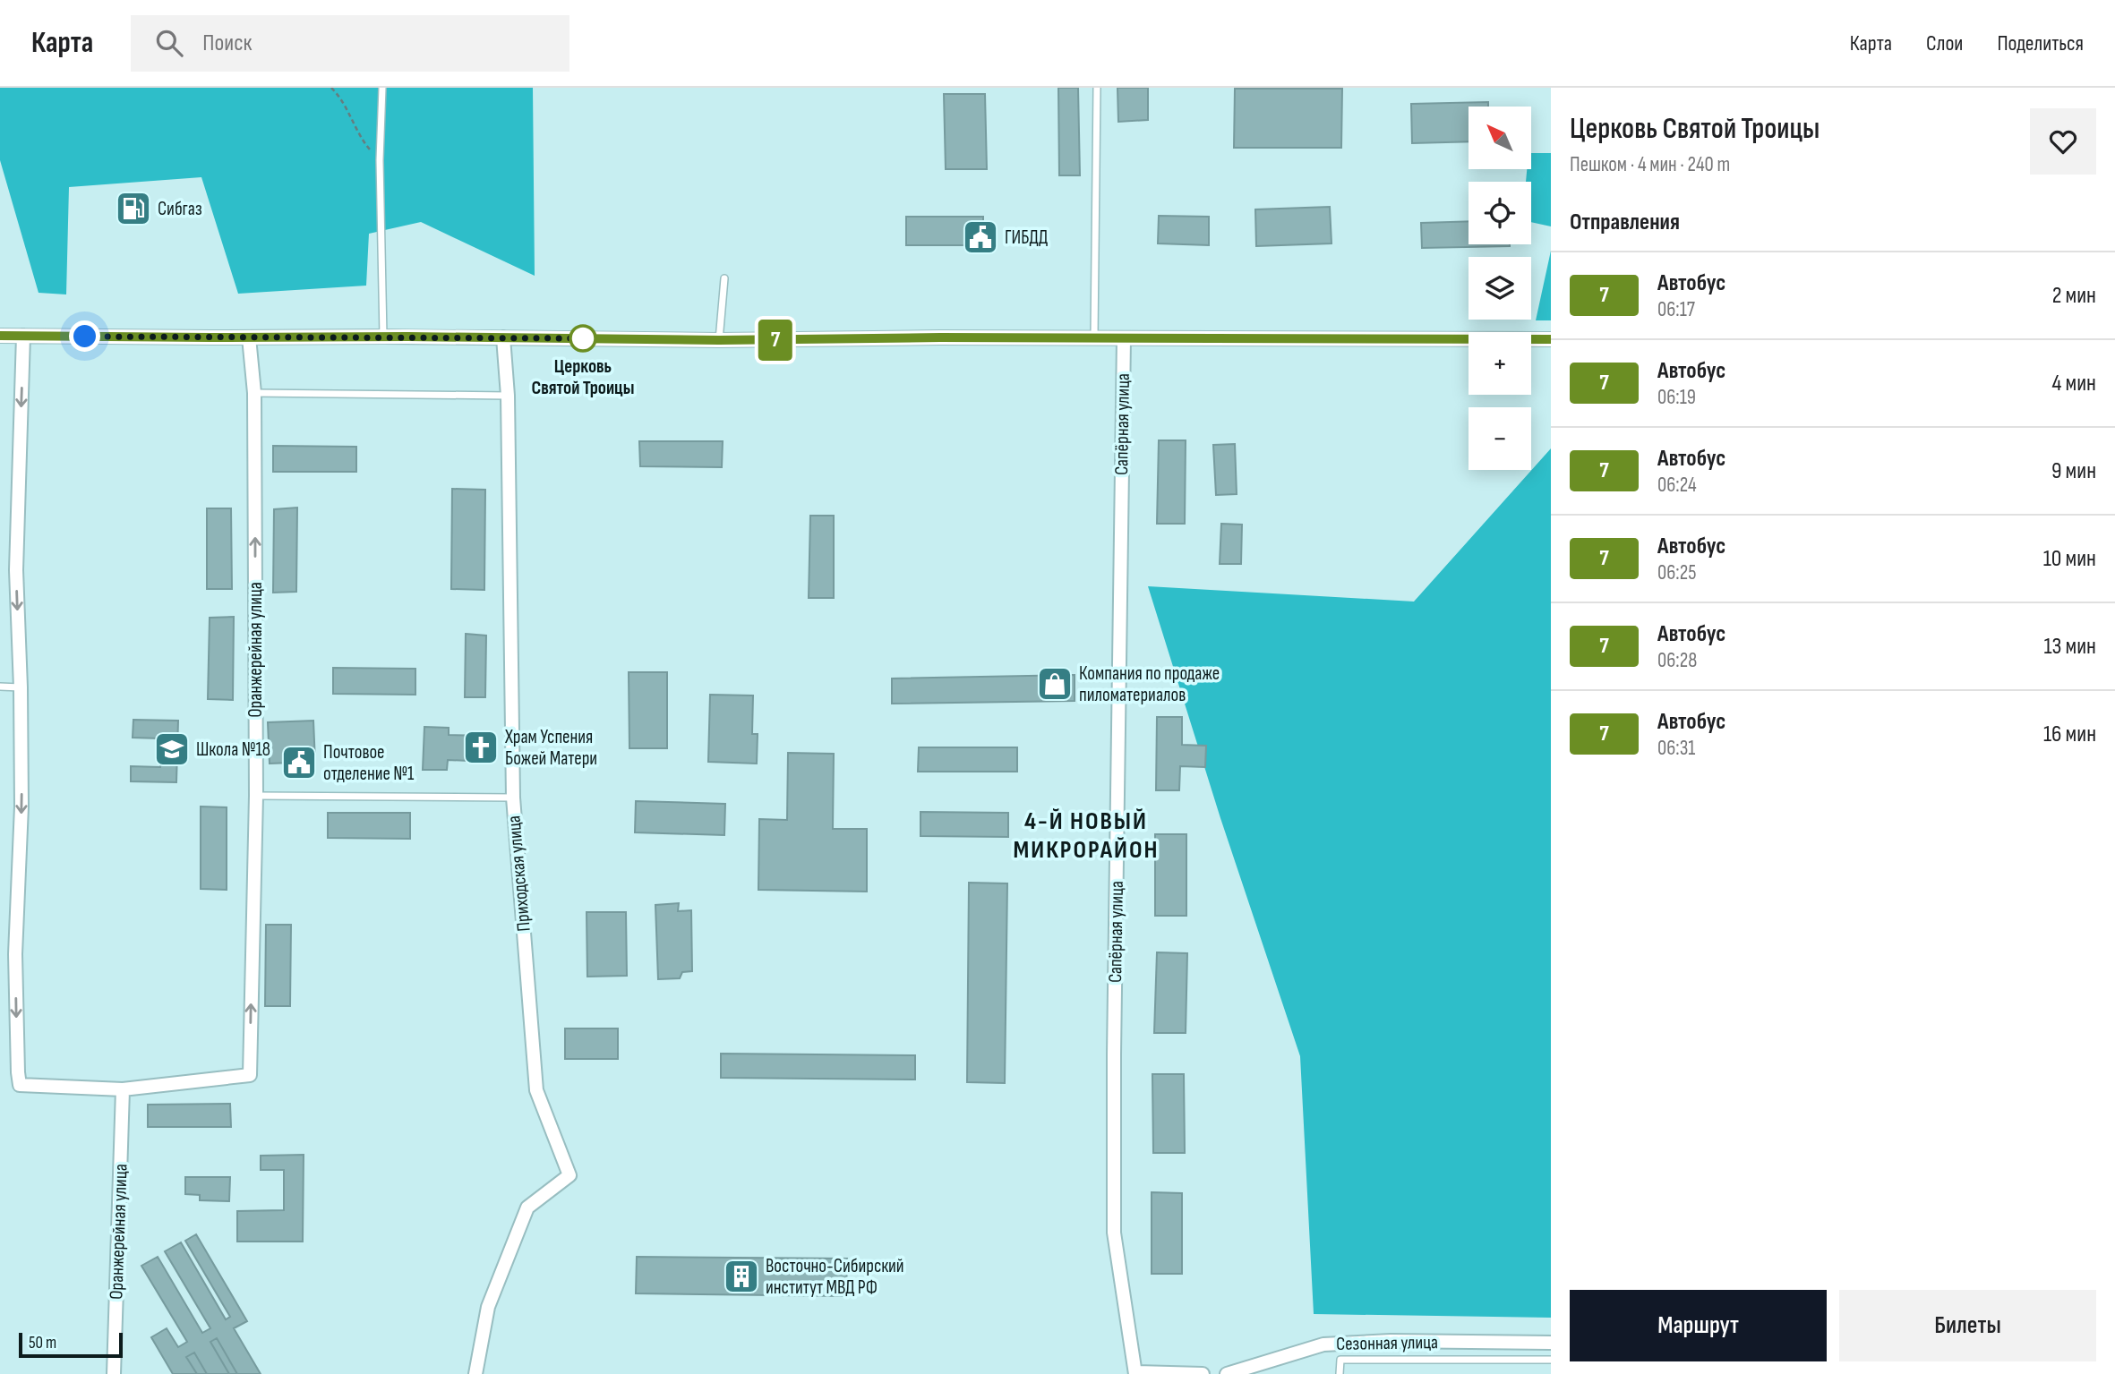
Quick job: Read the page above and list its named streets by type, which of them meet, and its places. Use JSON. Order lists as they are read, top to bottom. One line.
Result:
{"streets":{"street":["Сапёрная улица","Оранжерейная улица","Приходская улица","Сезонная улица"]},"one_way":["Оранжерейная улица"],"districts":["4-Й НОВЫЙ МИКРОРАЙОН"],"places":{"fuel station":["Сибгаз"],"public building":["ГИБДД","Почтовое отделение №1"],"other":["Церковь Святой Троицы"],"shop":["Компания по продаже пиломатериалов"],"church":["Храм Успения Божей Матери"],"school or university":["Школа №18"],"building":["Восточно-Сибирский институт МВД РФ"]},"lines":["bus line 7"],"scale_bar":"50 m","north":"top left","page":{"header":"Карта","search":"Поиск","nav":["Карта","Слои","Поделиться"],"on_map":"7","heading":[["Церковь Святой Троицы","Пешком · 4 мин · 240 m"],"Отправления"],"map_buttons":["+","−"],"list":[{"mark":"7","name":"Автобус","note":"06:17","value":"2 мин"},{"mark":"7","name":"Автобус","note":"06:19","value":"4 мин"},{"mark":"7","name":"Автобус","note":"06:24","value":"9 мин"},{"mark":"7","name":"Автобус","note":"06:25","value":"10 мин"},{"mark":"7","name":"Автобус","note":"06:28","value":"13 мин"},{"mark":"7","name":"Автобус","note":"06:31","value":"16 мин"}],"buttons":["Маршрут","Билеты"],"scale":"50 m"}}
